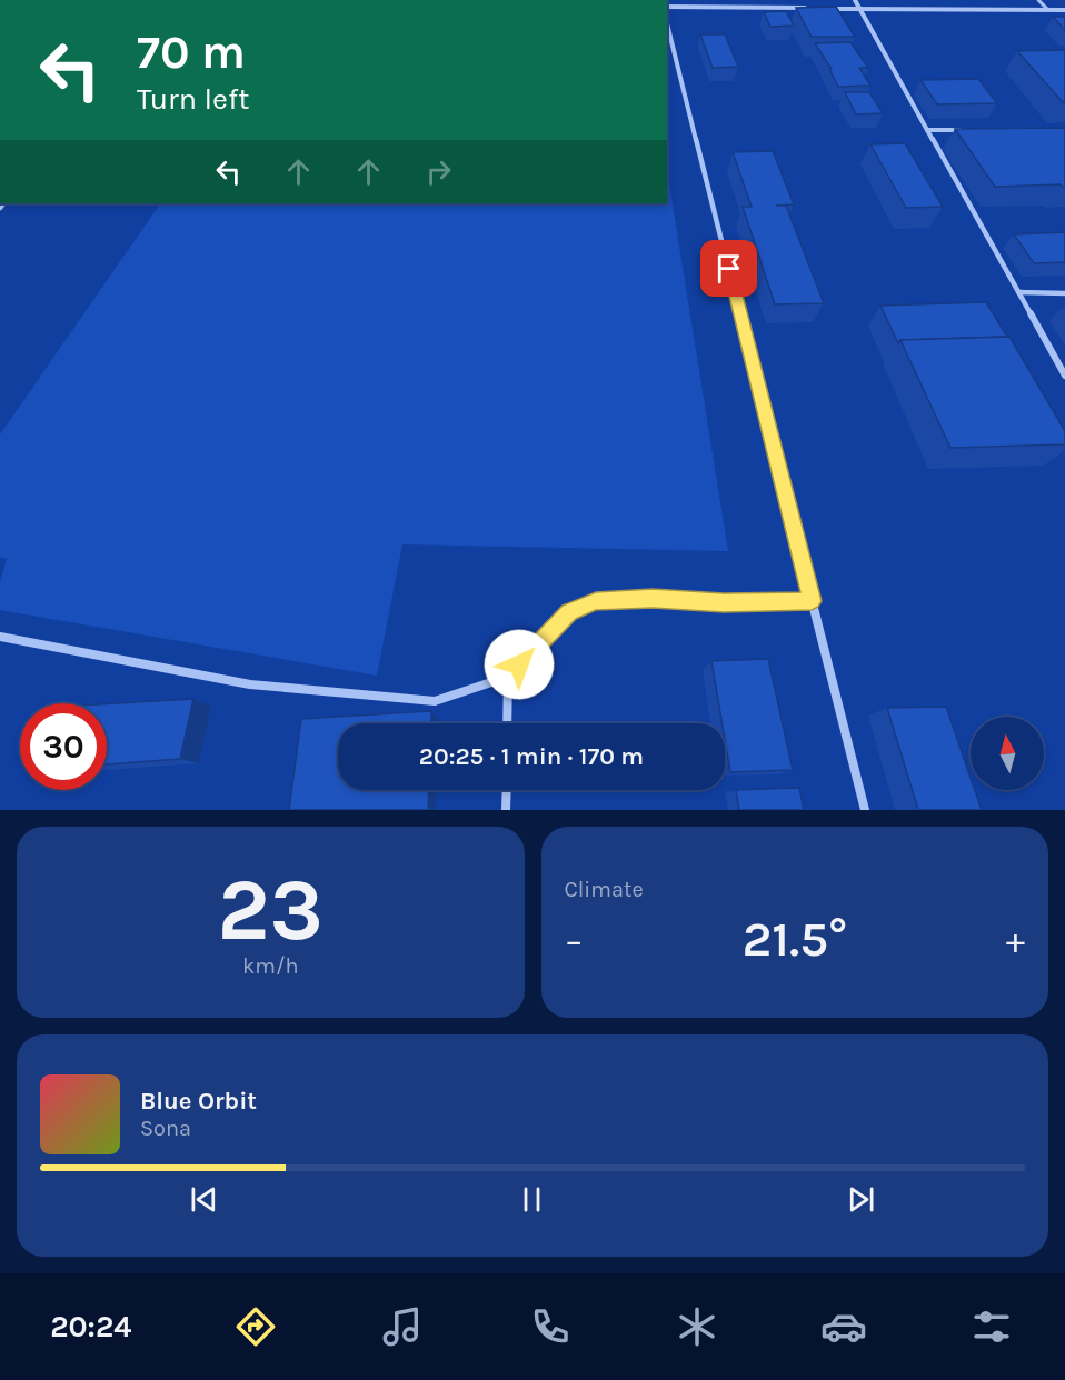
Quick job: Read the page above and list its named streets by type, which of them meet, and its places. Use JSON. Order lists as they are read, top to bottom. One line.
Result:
{"north":"top","page":{"turn":["70 m","Turn left"],"limit":"30","trip":"20:25 · 1 min · 170 m","tile":[["23","km/h"],"Climate"],"heat":["−","21.5°","+"],"song":["Blue Orbit","Sona"],"tabs":"20:24"}}
